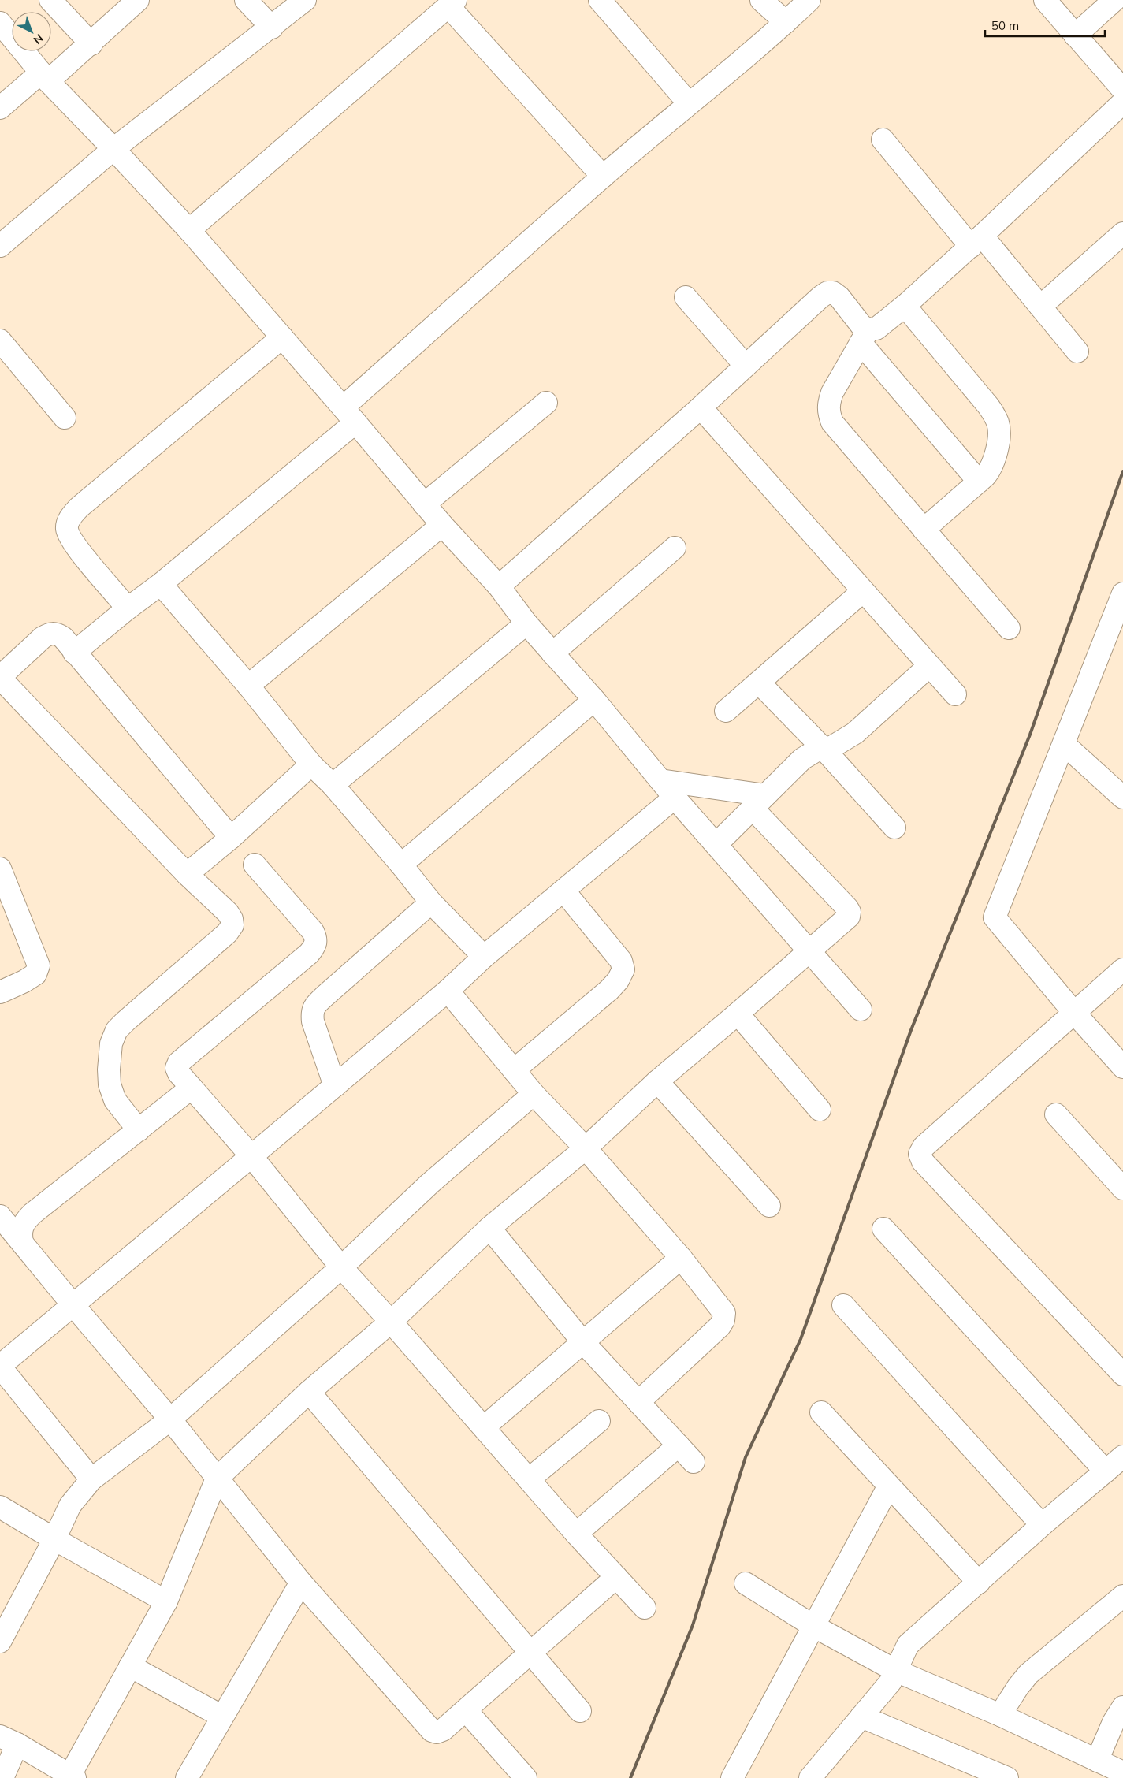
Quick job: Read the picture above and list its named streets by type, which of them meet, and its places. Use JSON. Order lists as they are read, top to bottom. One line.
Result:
{"scale_bar":"50 m","north":"bottom right"}
